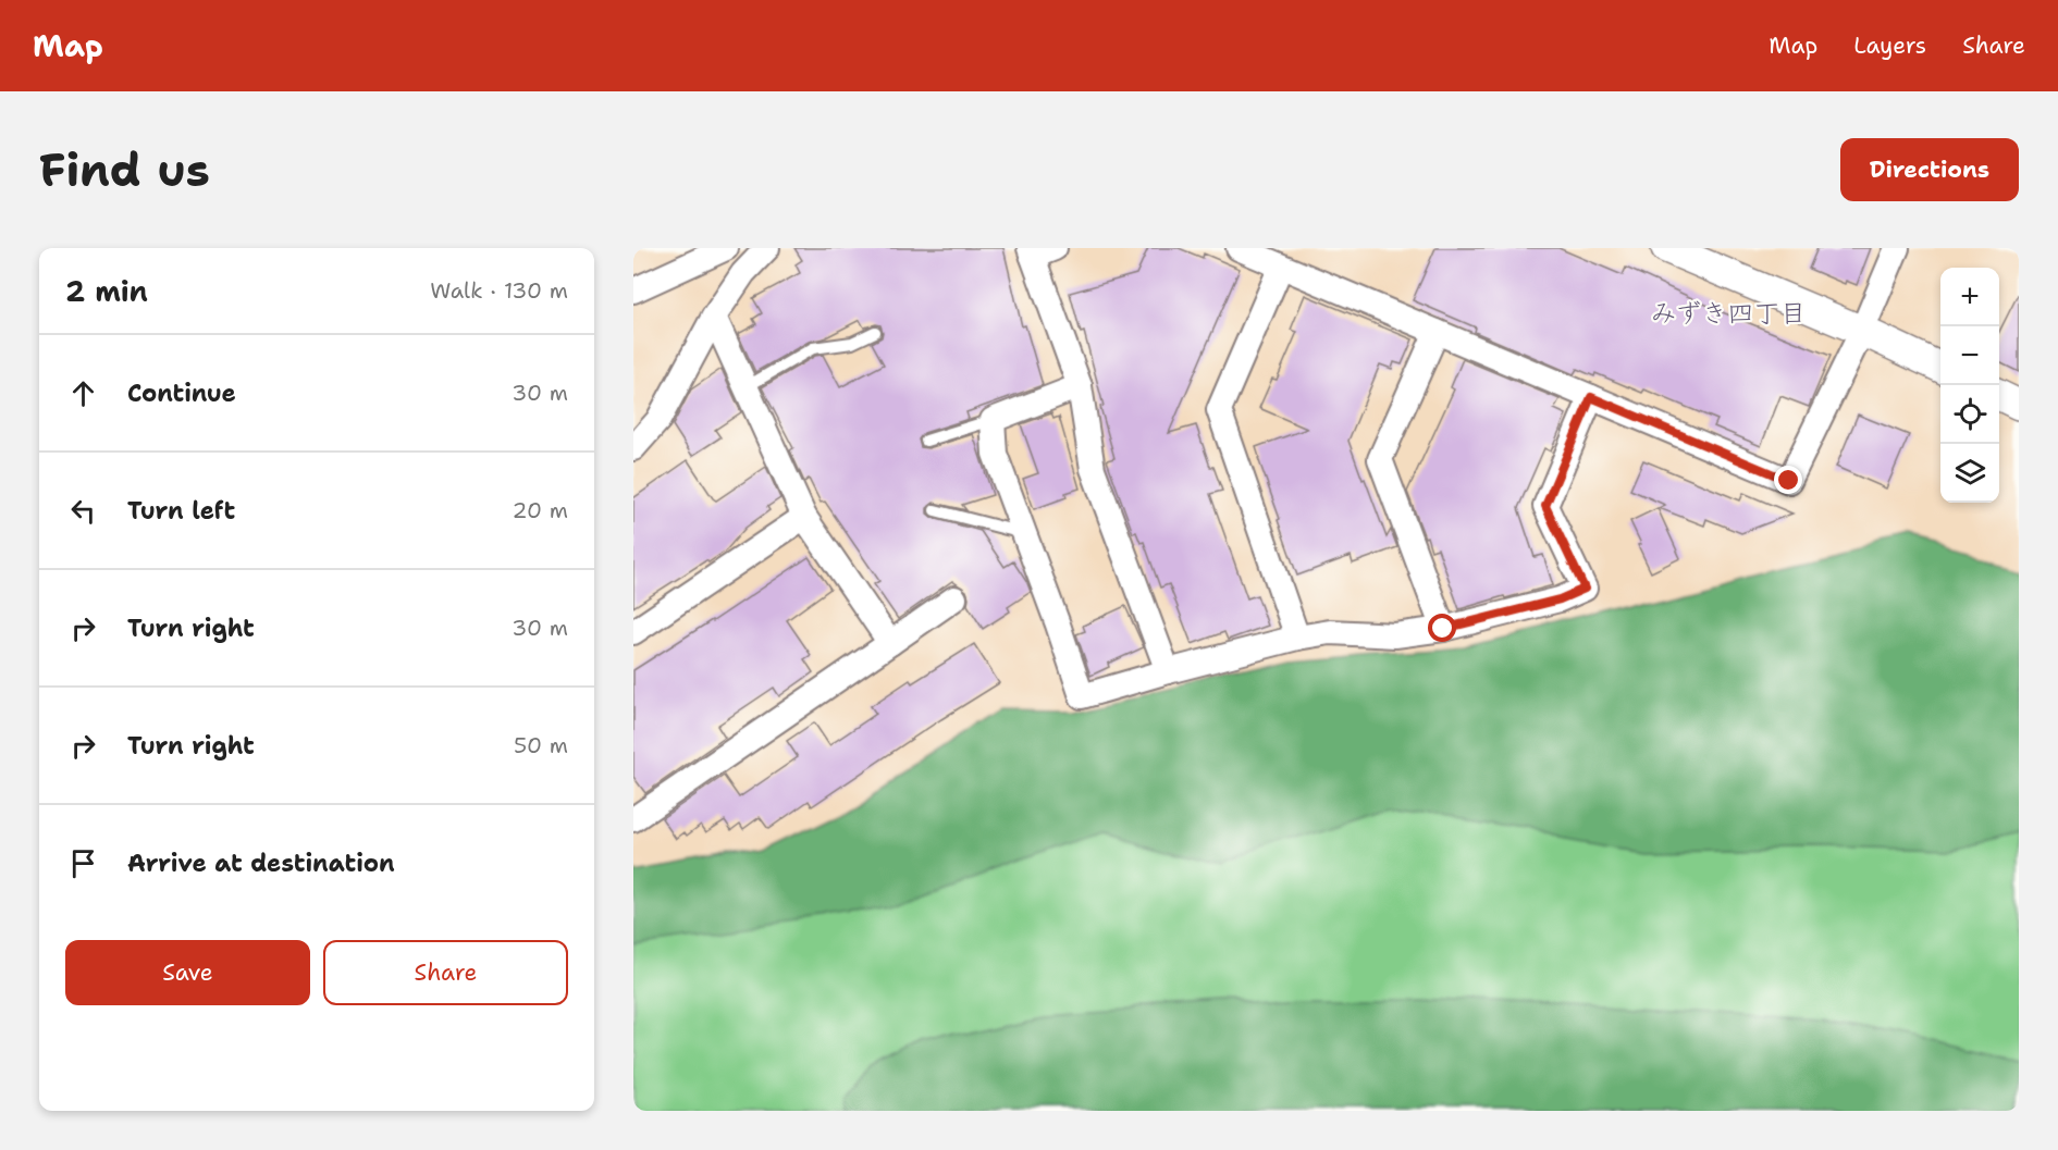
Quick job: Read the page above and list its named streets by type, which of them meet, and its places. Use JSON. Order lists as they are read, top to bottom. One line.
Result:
{"districts":["みずき四丁目"],"page":{"header":"Map","nav":["Map","Layers","Share"],"buttons":["Directions",["Save","Share"]],"title":"Find us","heading":["2 min","Walk · 130 m"],"map_buttons":["+","−"],"list":[["Continue","30 m"],["Turn left","20 m"],["Turn right","30 m"],["Turn right","50 m"],"Arrive at destination"]}}
